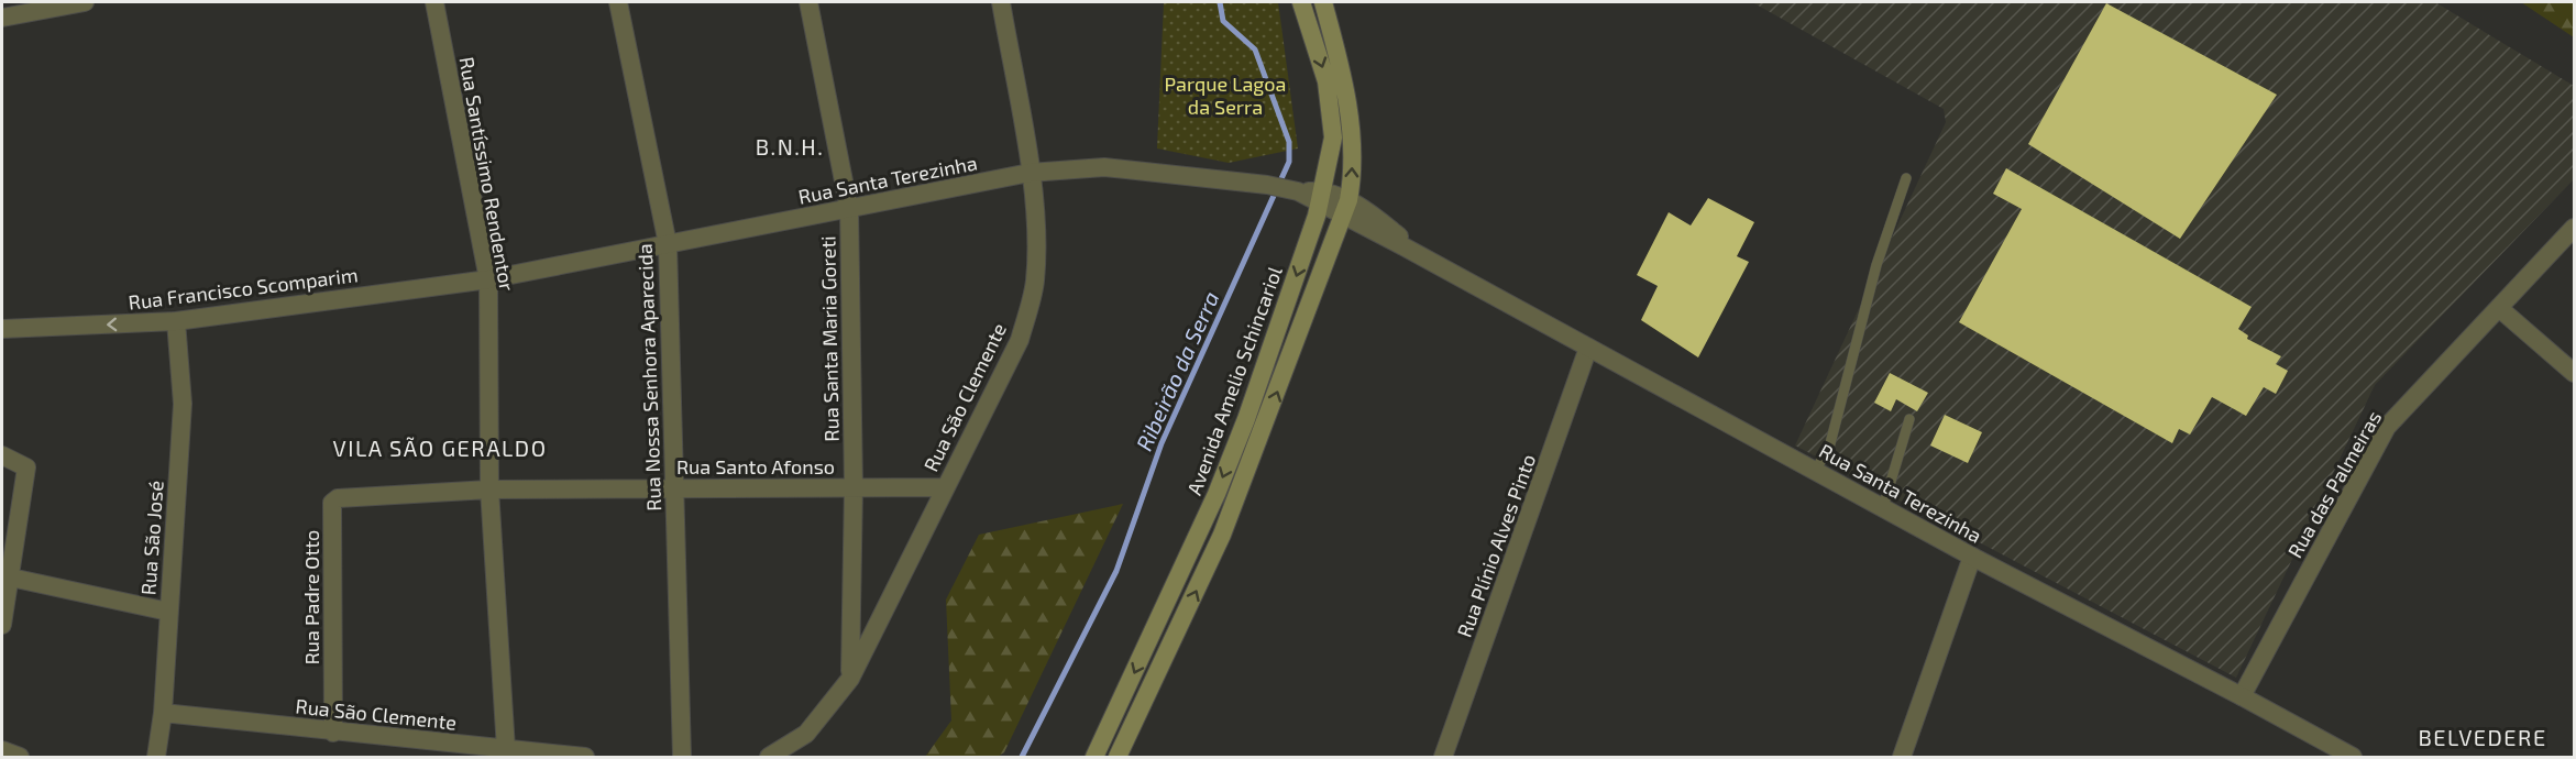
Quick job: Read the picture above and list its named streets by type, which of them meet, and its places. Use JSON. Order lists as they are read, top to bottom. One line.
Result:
{"streets":{"main road":["Avenida Amelio Schincariol"],"street":["Rua Santíssimo Rendentor","Rua Santa Terezinha","Rua Francisco Scomparim","Rua Santa Maria Goreti","Rua Nossa Senhora Aparecida","Rua São Clemente","Rua Santo Afonso","Rua das Palmeiras","Rua São José","Rua Plínio Alves Pinto","Rua Padre Otto"]},"crossings":[["Rua Santíssimo Rendentor","Rua Santa Terezinha"],["Rua Santíssimo Rendentor","Rua Francisco Scomparim"],["Rua Santíssimo Rendentor","Rua São Clemente"],["Rua Santíssimo Rendentor","Rua Santo Afonso"],["Rua Santa Terezinha","Rua Francisco Scomparim"],["Rua Santa Terezinha","Rua Santa Maria Goreti"],["Rua Santa Terezinha","Rua Nossa Senhora Aparecida"],["Rua Santa Terezinha","Avenida Amelio Schincariol"],["Rua Santa Terezinha","Rua São Clemente"],["Rua Santa Terezinha","Rua das Palmeiras"],["Rua Santa Terezinha","Rua Plínio Alves Pinto"],["Rua Francisco Scomparim","Rua São José"],["Rua Santa Maria Goreti","Rua São Clemente"],["Rua Santa Maria Goreti","Rua Santo Afonso"],["Rua Nossa Senhora Aparecida","Rua Santo Afonso"],["Rua São Clemente","Rua Santo Afonso"],["Rua São Clemente","Rua São José"],["Rua São Clemente","Rua Padre Otto"],["Rua Santo Afonso","Rua Padre Otto"]],"one_way":["Rua Francisco Scomparim"],"districts":["B.N.H.","VILA SÃO GERALDO","BELVEDERE"],"water":["Ribeirão da Serra"],"parks":["Parque Lagoa da Serra"]}
